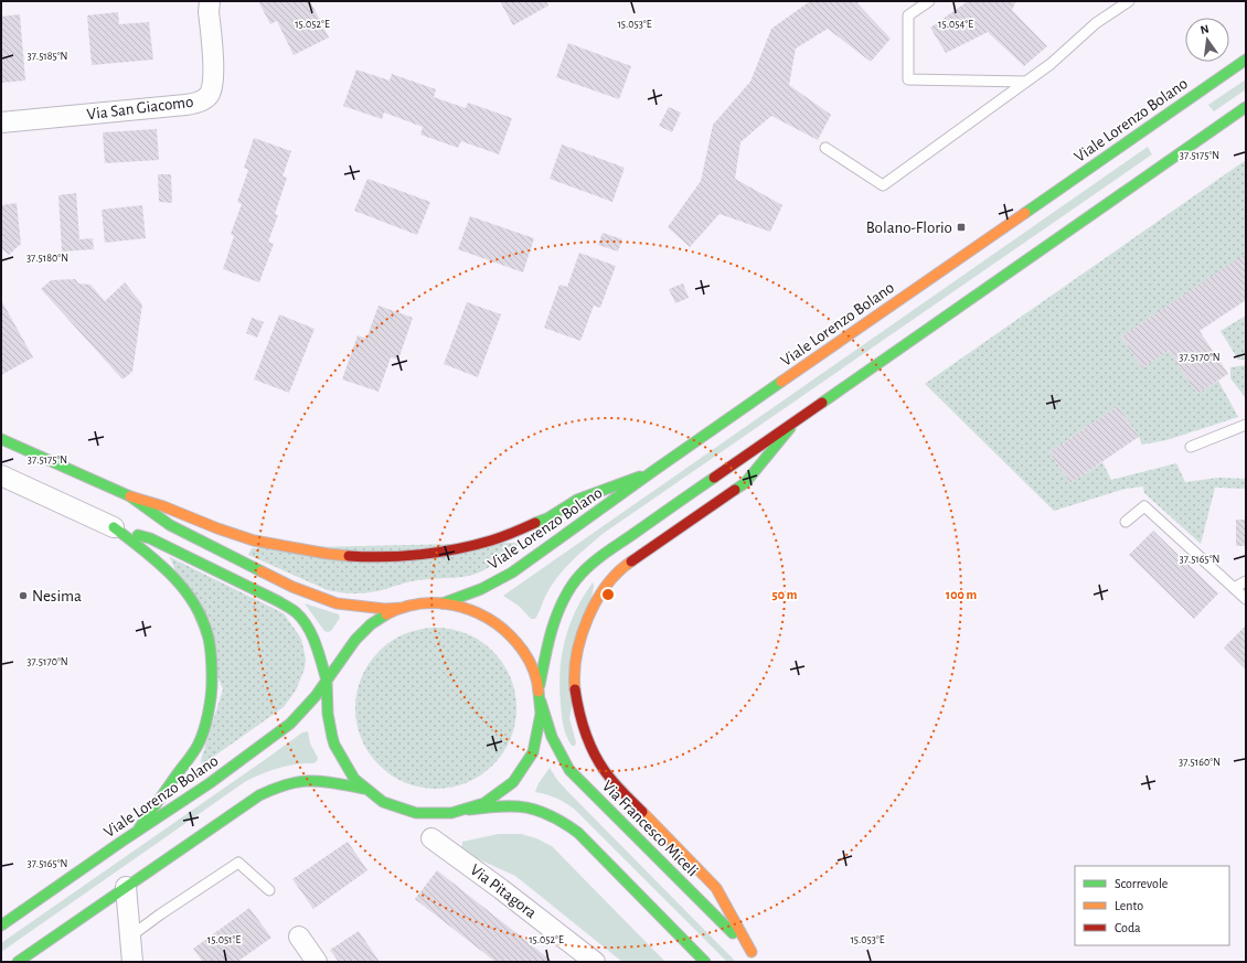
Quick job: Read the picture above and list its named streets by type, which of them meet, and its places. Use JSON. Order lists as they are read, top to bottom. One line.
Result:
{"streets":{"main road":["Viale Lorenzo Bolano","Via Francesco Miceli"],"street":["Via San Giacomo","Via Pitagora"]},"places":{"transit":["Bolano-Florio"],"other":["Nesima"]},"legend":["Scorrevole","Lento","Coda"],"north":"top","coordinates":["15.052°E","15.053°E","15.054°E","37.5185°N","37.5175°N","37.5180°N","37.5170°N","37.5165°N","37.5160°N","15.051°E"],"rings":["50 m","100 m"]}
